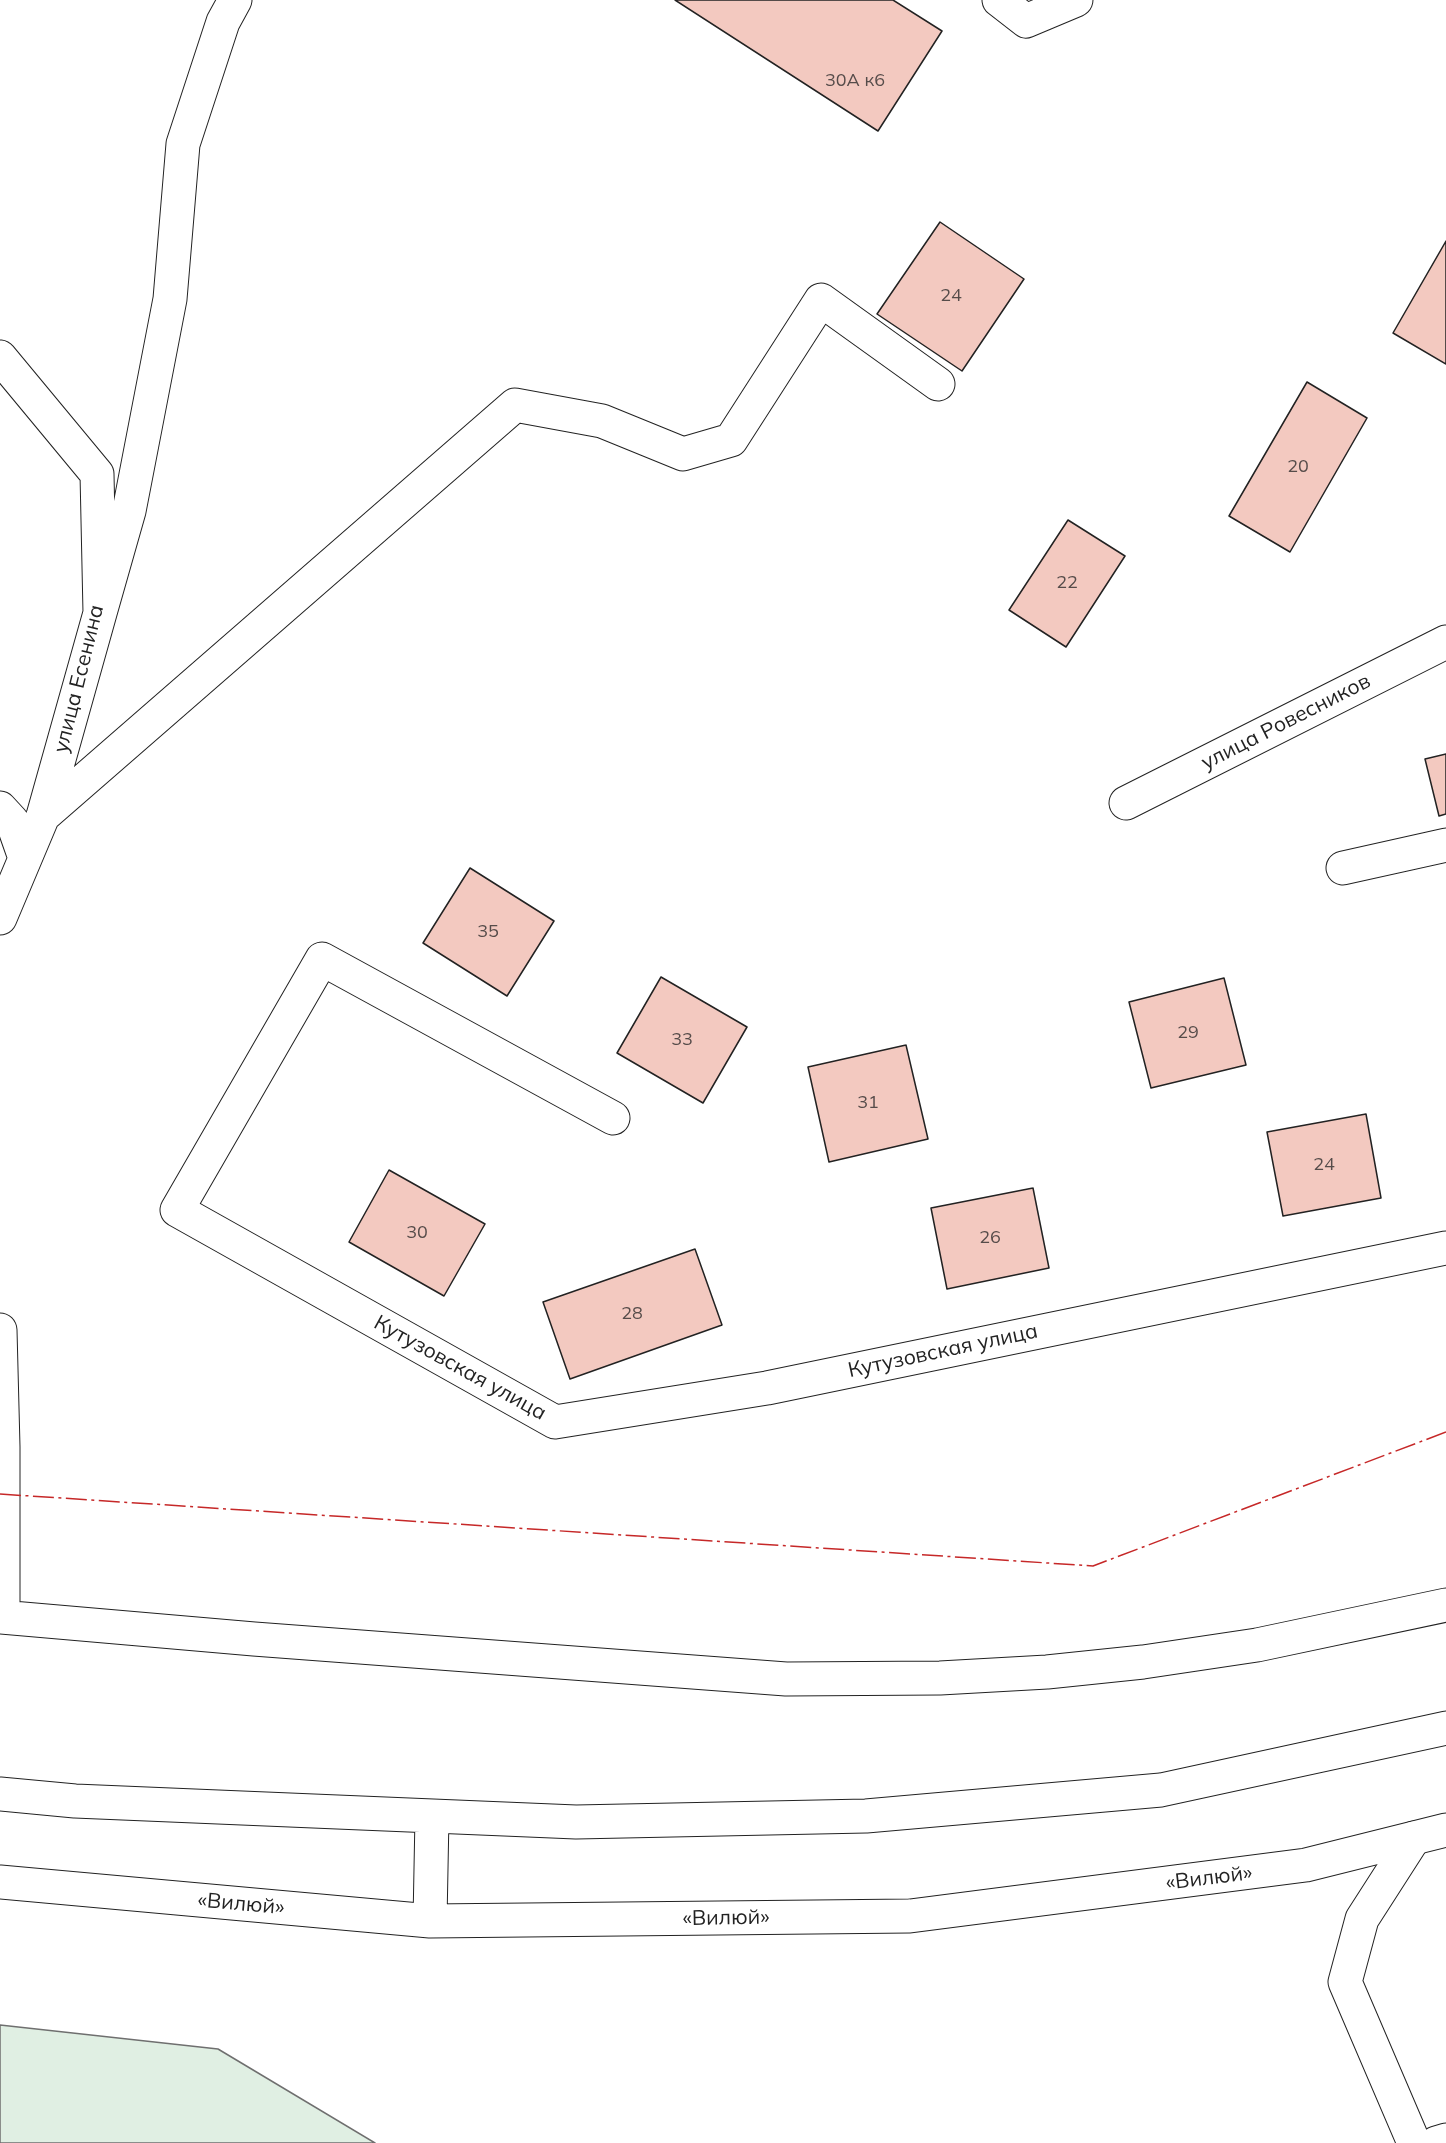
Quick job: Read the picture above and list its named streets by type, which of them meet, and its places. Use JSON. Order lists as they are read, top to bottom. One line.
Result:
{"streets":{"main road":["улица Есенина","улица Ровесников","Кутузовская улица","«Вилюй»"]},"house_numbers":["30А к6","24","20","22","35","29","33","31","24","30","26","28"]}
